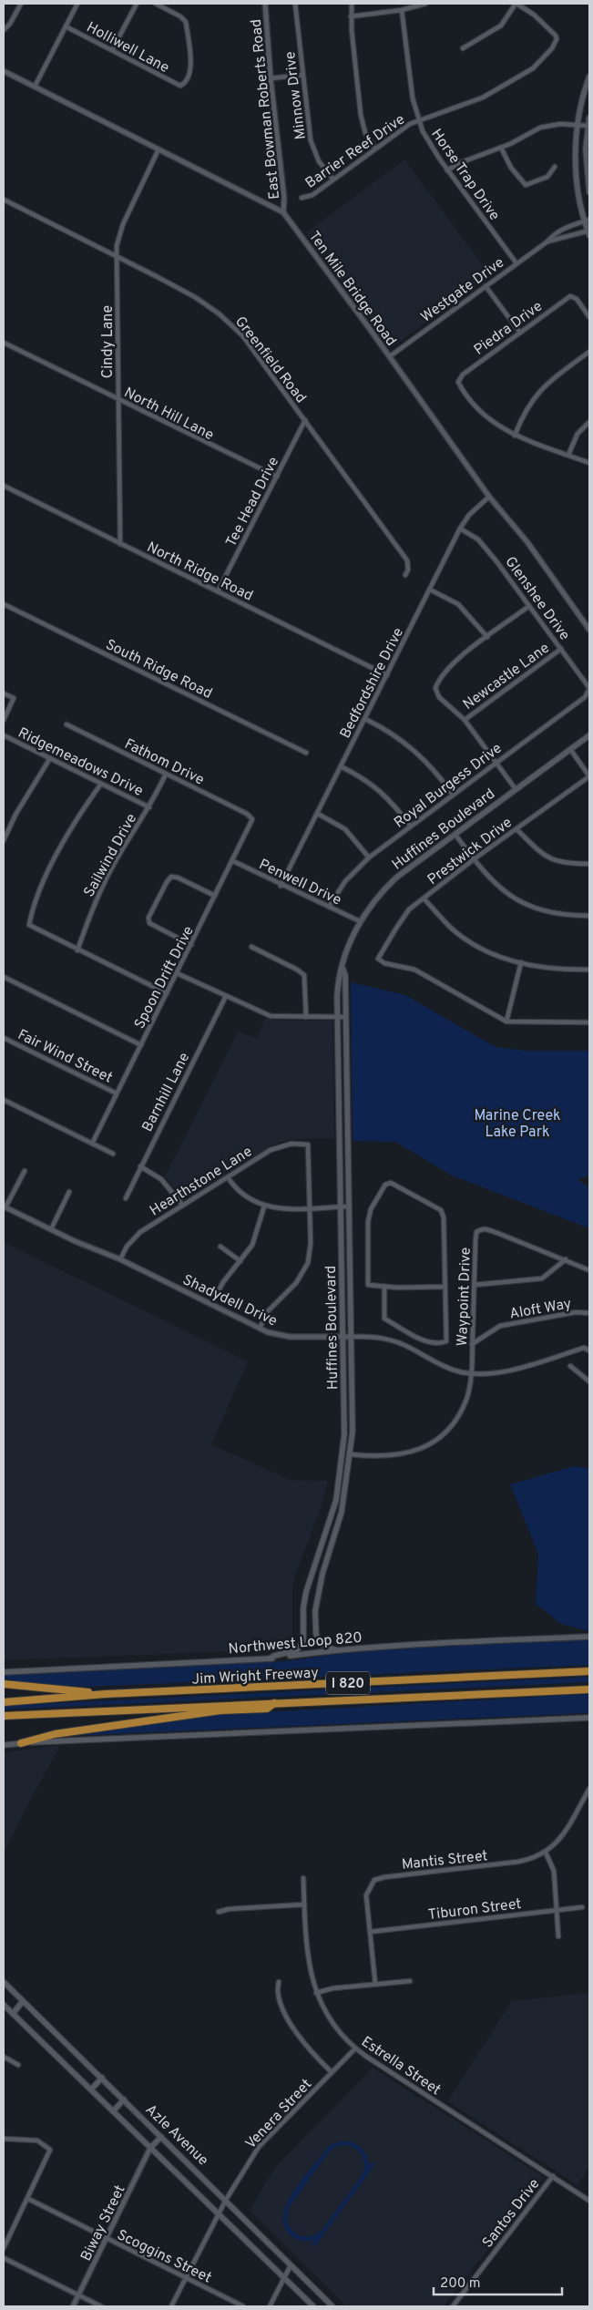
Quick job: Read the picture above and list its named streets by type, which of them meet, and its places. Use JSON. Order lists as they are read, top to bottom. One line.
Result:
{"streets":{"highway":["Jim Wright Freeway","I 820"],"main road":["Huffines Boulevard","Northwest Loop 820","Azle Avenue"],"street":["Holliwell Lane","Minnow Drive","East Bowman Roberts Road","Barrier Reef Drive","Horse Trap Drive","Ten Mile Bridge Road","Westgate Drive","Piedra Drive","Cindy Lane","Greenfield Road","North Hill Lane","Tee Head Drive","North Ridge Road","Glenshee Drive","South Ridge Road","Newcastle Lane","Bedfordshire Drive","Ridgemeadows Drive","Fathom Drive","Royal Burgess Drive","Prestwick Drive","Sailwind Drive","Penwell Drive","Spoon Drift Drive","Fair Wind Street","Barnhill Lane","Hearthstone Lane","Waypoint Drive","Shadydell Drive","Aloft Way","Mantis Street","Tiburon Street","Estrella Street","Venera Street","Santos Drive","Biway Street","Scoggins Street"]},"crossings":[["Minnow Drive","Barrier Reef Drive"],["East Bowman Roberts Road","Ten Mile Bridge Road"],["Barrier Reef Drive","Horse Trap Drive"],["Horse Trap Drive","Westgate Drive"],["Ten Mile Bridge Road","Westgate Drive"],["Ten Mile Bridge Road","Cindy Lane"],["Ten Mile Bridge Road","Bedfordshire Drive"],["Cindy Lane","Greenfield Road"],["Cindy Lane","North Hill Lane"],["Cindy Lane","North Ridge Road"],["Greenfield Road","Tee Head Drive"],["North Hill Lane","Tee Head Drive"],["Tee Head Drive","North Ridge Road"],["North Ridge Road","Bedfordshire Drive"],["Glenshee Drive","Newcastle Lane"],["Glenshee Drive","Bedfordshire Drive"],["Glenshee Drive","Royal Burgess Drive"],["Bedfordshire Drive","Penwell Drive"],["Ridgemeadows Drive","Sailwind Drive"],["Fathom Drive","Sailwind Drive"],["Fathom Drive","Spoon Drift Drive"],["Royal Burgess Drive","Penwell Drive"],["Huffines Boulevard","Penwell Drive"],["Huffines Boulevard","Waypoint Drive"],["Huffines Boulevard","Shadydell Drive"],["Huffines Boulevard","Northwest Loop 820"],["Penwell Drive","Spoon Drift Drive"],["Spoon Drift Drive","Fair Wind Street"],["Hearthstone Lane","Shadydell Drive"],["Waypoint Drive","Shadydell Drive"],["Waypoint Drive","Aloft Way"],["Mantis Street","Tiburon Street"],["Estrella Street","Venera Street"],["Estrella Street","Santos Drive"],["Venera Street","Azle Avenue"],["Venera Street","Scoggins Street"],["Azle Avenue","Biway Street"],["Biway Street","Scoggins Street"]],"parks":["Marine Creek Lake Park"],"scale_bar":"200 m"}
